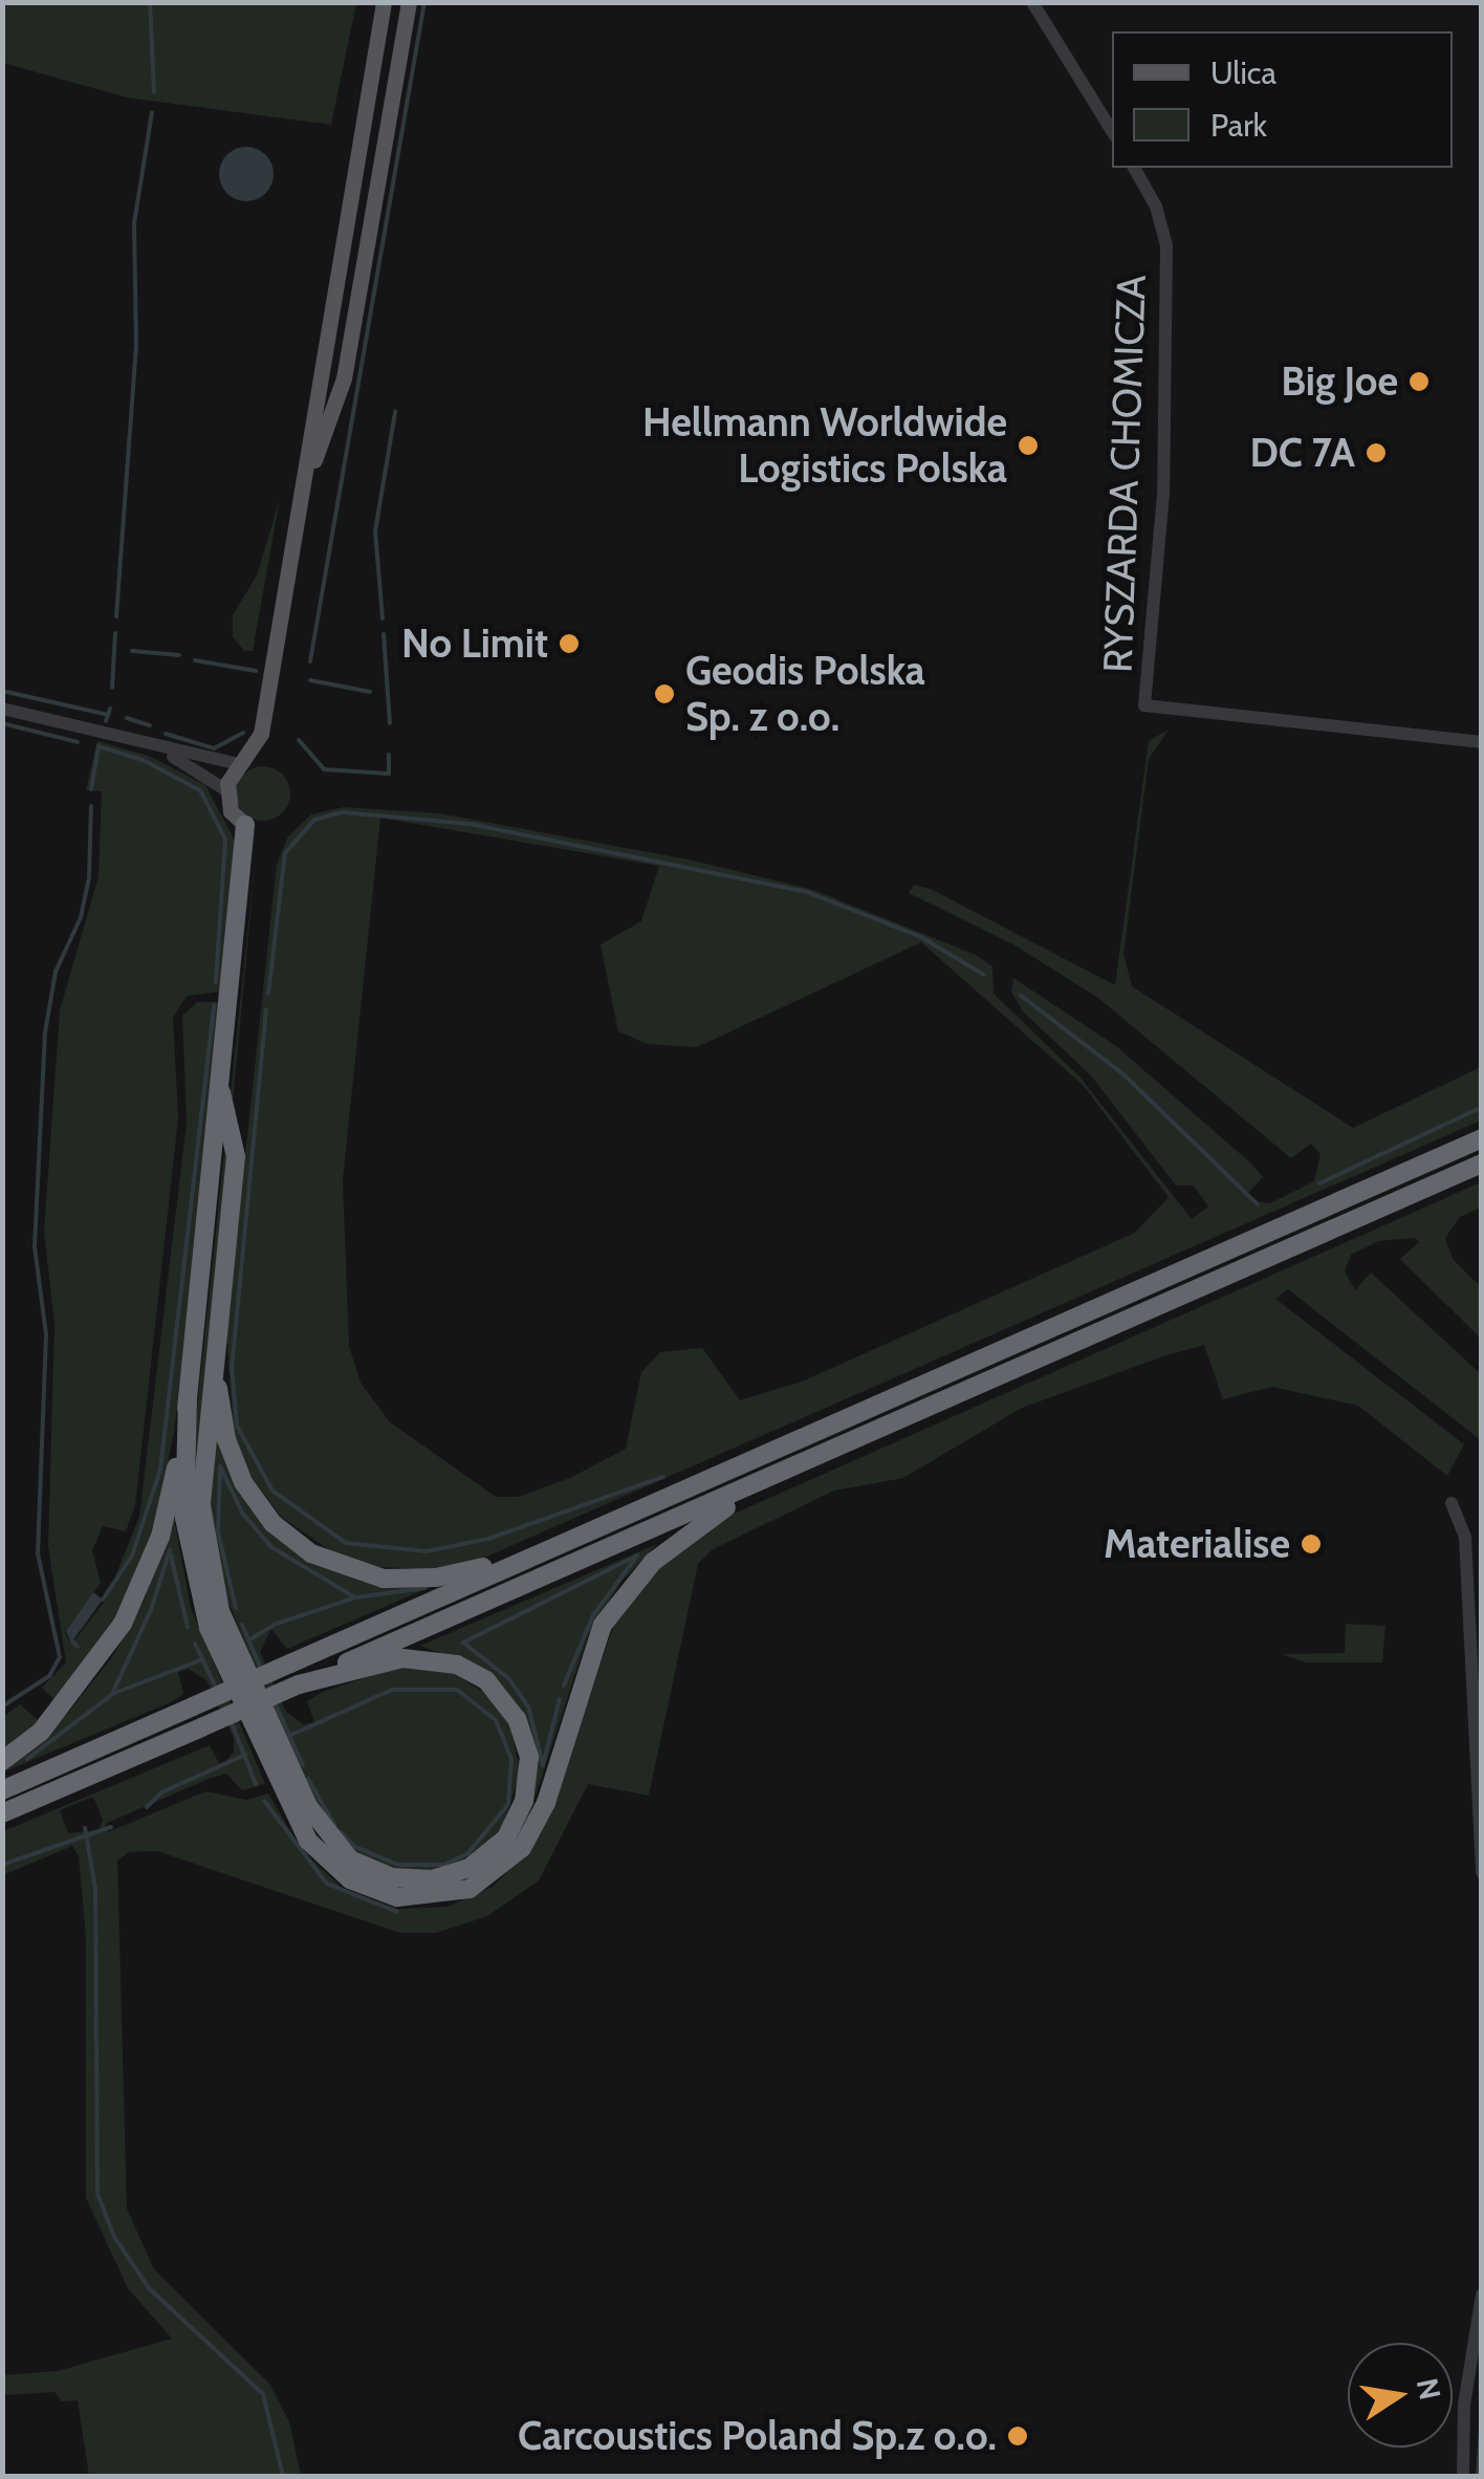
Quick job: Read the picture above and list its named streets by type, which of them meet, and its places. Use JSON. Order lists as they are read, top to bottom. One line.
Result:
{"streets":{"street":["RYSZARDA CHOMICZA"]},"places":["Big Joe","Hellmann Worldwide Logistics Polska","DC 7A","No Limit","Geodis Polska Sp. z o.o.","Materialise","Carcoustics Poland Sp.z o.o."],"legend":["Ulica","Park"],"north":"right"}
